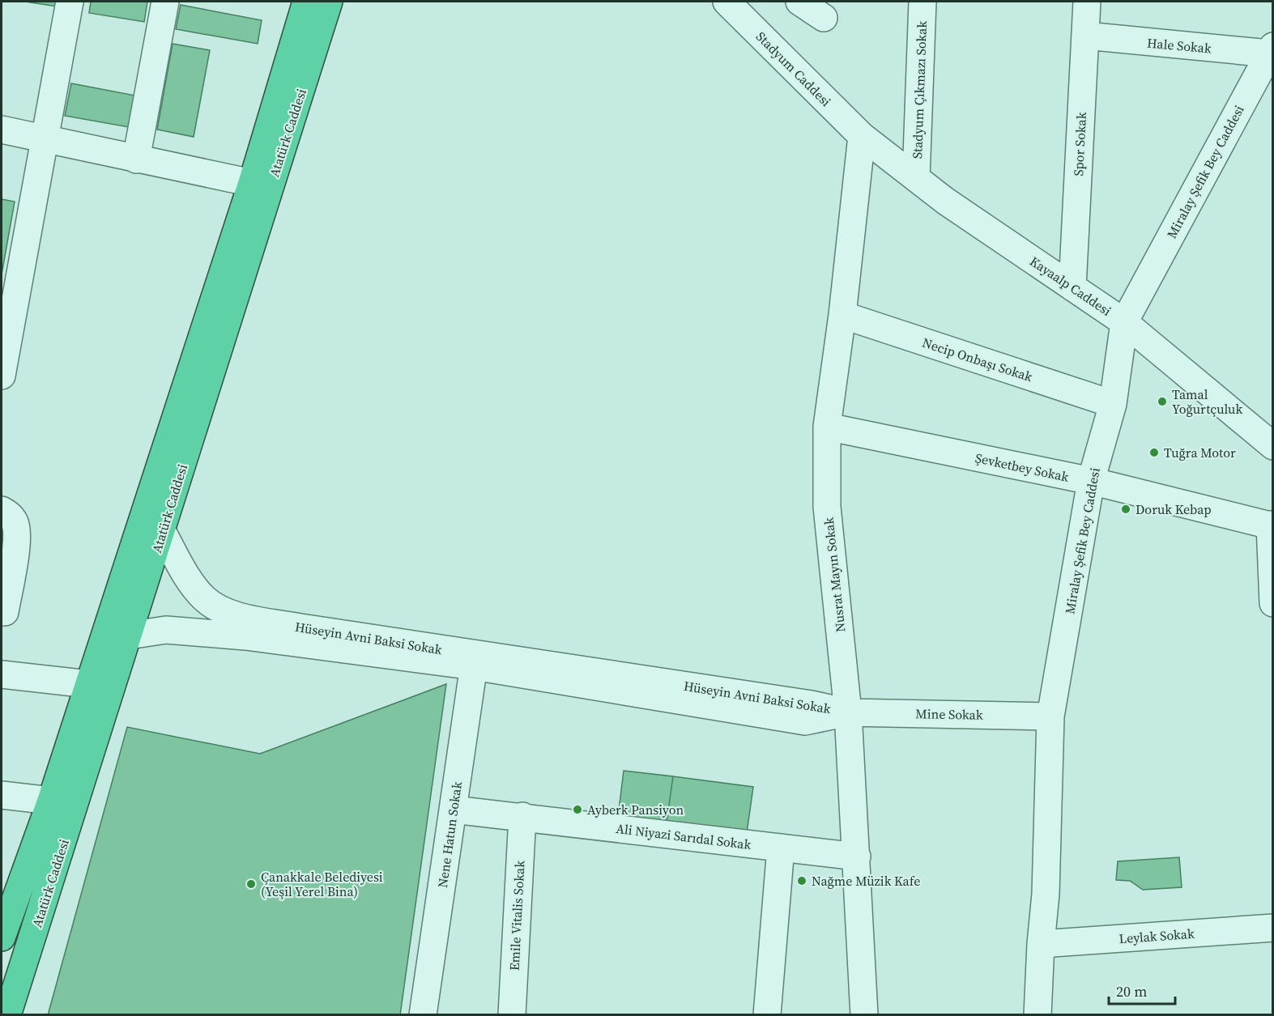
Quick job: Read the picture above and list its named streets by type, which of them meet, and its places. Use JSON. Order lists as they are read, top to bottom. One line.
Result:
{"streets":{"highway":["Atatürk Caddesi"],"street":["Hale Sokak","Stadyum Caddesi","Stadyum Çıkmazı Sokak","Spor Sokak","Miralay Şefik Bey Caddesi","Kayaalp Caddesi","Necip Onbaşı Sokak","Şevketbey Sokak","Nusrat Mayın Sokak","Hüseyin Avni Baksi Sokak","Mine Sokak","Nene Hatun Sokak","Ali Niyazi Sarıdal Sokak","Emile Vitalis Sokak","Leylak Sokak"]},"crossings":[["Hale Sokak","Spor Sokak"],["Hale Sokak","Miralay Şefik Bey Caddesi"],["Stadyum Caddesi","Kayaalp Caddesi"],["Stadyum Caddesi","Nusrat Mayın Sokak"],["Stadyum Çıkmazı Sokak","Kayaalp Caddesi"],["Atatürk Caddesi","Hüseyin Avni Baksi Sokak"],["Spor Sokak","Kayaalp Caddesi"],["Miralay Şefik Bey Caddesi","Kayaalp Caddesi"],["Miralay Şefik Bey Caddesi","Necip Onbaşı Sokak"],["Miralay Şefik Bey Caddesi","Şevketbey Sokak"],["Miralay Şefik Bey Caddesi","Mine Sokak"],["Miralay Şefik Bey Caddesi","Leylak Sokak"],["Kayaalp Caddesi","Nusrat Mayın Sokak"],["Necip Onbaşı Sokak","Nusrat Mayın Sokak"],["Şevketbey Sokak","Nusrat Mayın Sokak"],["Nusrat Mayın Sokak","Hüseyin Avni Baksi Sokak"],["Nusrat Mayın Sokak","Mine Sokak"],["Nusrat Mayın Sokak","Ali Niyazi Sarıdal Sokak"],["Hüseyin Avni Baksi Sokak","Mine Sokak"],["Hüseyin Avni Baksi Sokak","Nene Hatun Sokak"],["Nene Hatun Sokak","Ali Niyazi Sarıdal Sokak"],["Ali Niyazi Sarıdal Sokak","Emile Vitalis Sokak"]],"places":["Tamal Yoğurtçuluk","Tuğra Motor","Doruk Kebap","Ayberk Pansiyon","Nağme Müzik Kafe","Çanakkale Belediyesi (Yeşil Yerel Bina)"],"scale_bar":"20 m"}
